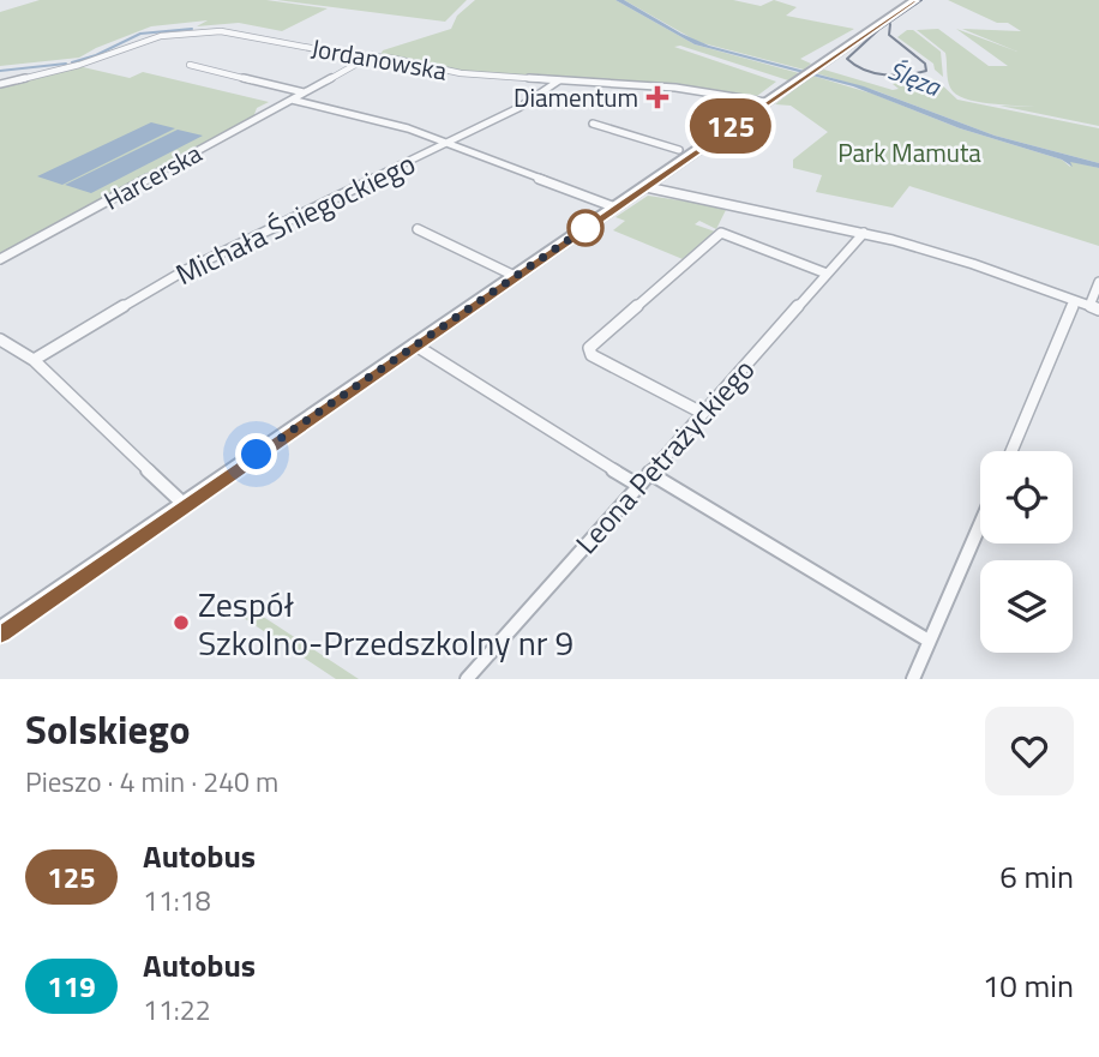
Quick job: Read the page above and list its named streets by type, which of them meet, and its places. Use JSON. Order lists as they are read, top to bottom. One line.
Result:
{"streets":{"street":["Jordanowska","Harcerska","Michała Śniegockiego","Leona Petrażyckiego"]},"crossings":[["Jordanowska","Harcerska"],["Jordanowska","Michała Śniegockiego"]],"water":["Ślęza"],"parks":["Park Mamuta"],"places":{"health":["Diamentum"],"other":["Zespół Szkolno-Przedszkolny nr 9"]},"lines":["bus line 125"],"page":{"on_map":"125","heading":["Solskiego","Pieszo · 4 min · 240 m"],"list":[{"mark":"125","name":"Autobus","note":"11:18","value":"6 min"},{"mark":"119","name":"Autobus","note":"11:22","value":"10 min"}]}}
